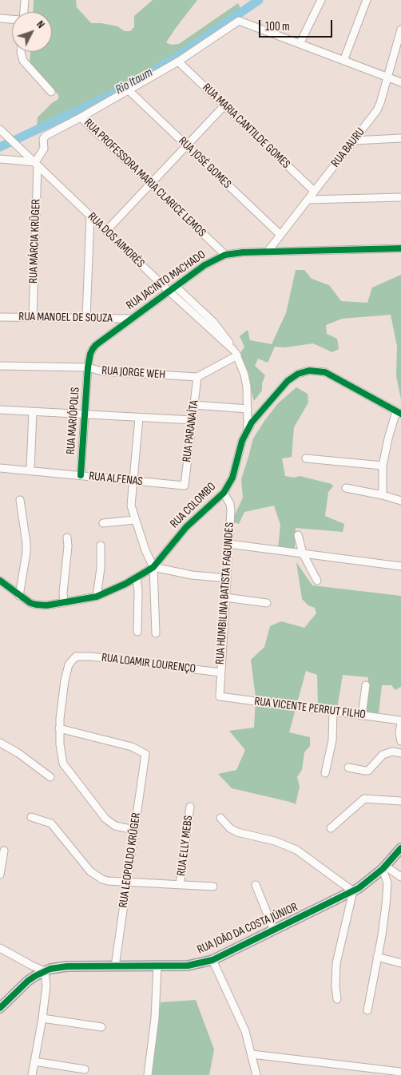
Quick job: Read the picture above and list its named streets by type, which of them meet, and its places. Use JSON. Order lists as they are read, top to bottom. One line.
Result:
{"streets":{"main road":["RUA JOÃO DA COSTA JÚNIOR"],"street":["RUA MARIA CANTILDE GOMES","RUA BAURU","RUA JOSÉ GOMES","RUA PROFESSORA MARIA CLARICE LEMOS","RUA DOS AIMORÉS","RUA MÁRCIA KRÜGER","RUA JACINTO MACHADO","RUA MANOEL DE SOUZA","RUA JORGE WEH","RUA MARIÓPOLIS","RUA PARANAÍTA","RUA ALFENAS","RUA COLOMBO","RUA HUMBILINA BATISTA FAGUNDES","RUA LOAMIR LOURENÇO","RUA VICENTE PERRUT FILHO","RUA ELLY MEBS","RUA LEOPOLDO KRÜGER"]},"crossings":[["RUA MARIA CANTILDE GOMES","RUA BAURU"],["RUA BAURU","RUA JOSÉ GOMES"],["RUA BAURU","RUA JACINTO MACHADO"],["RUA PROFESSORA MARIA CLARICE LEMOS","RUA JACINTO MACHADO"],["RUA DOS AIMORÉS","RUA MÁRCIA KRÜGER"],["RUA DOS AIMORÉS","RUA JACINTO MACHADO"],["RUA DOS AIMORÉS","RUA COLOMBO"],["RUA MÁRCIA KRÜGER","RUA MANOEL DE SOUZA"],["RUA JACINTO MACHADO","RUA MANOEL DE SOUZA"],["RUA JACINTO MACHADO","RUA JORGE WEH"],["RUA JACINTO MACHADO","RUA MARIÓPOLIS"],["RUA JORGE WEH","RUA MARIÓPOLIS"],["RUA JORGE WEH","RUA PARANAÍTA"],["RUA MARIÓPOLIS","RUA ALFENAS"],["RUA PARANAÍTA","RUA ALFENAS"],["RUA COLOMBO","RUA HUMBILINA BATISTA FAGUNDES"],["RUA HUMBILINA BATISTA FAGUNDES","RUA LOAMIR LOURENÇO"],["RUA HUMBILINA BATISTA FAGUNDES","RUA VICENTE PERRUT FILHO"],["RUA LOAMIR LOURENÇO","RUA LEOPOLDO KRÜGER"],["RUA LEOPOLDO KRÜGER","RUA JOÃO DA COSTA JÚNIOR"]],"water":["Rio Itaum"],"scale_bar":"100 m","north":"top right"}
